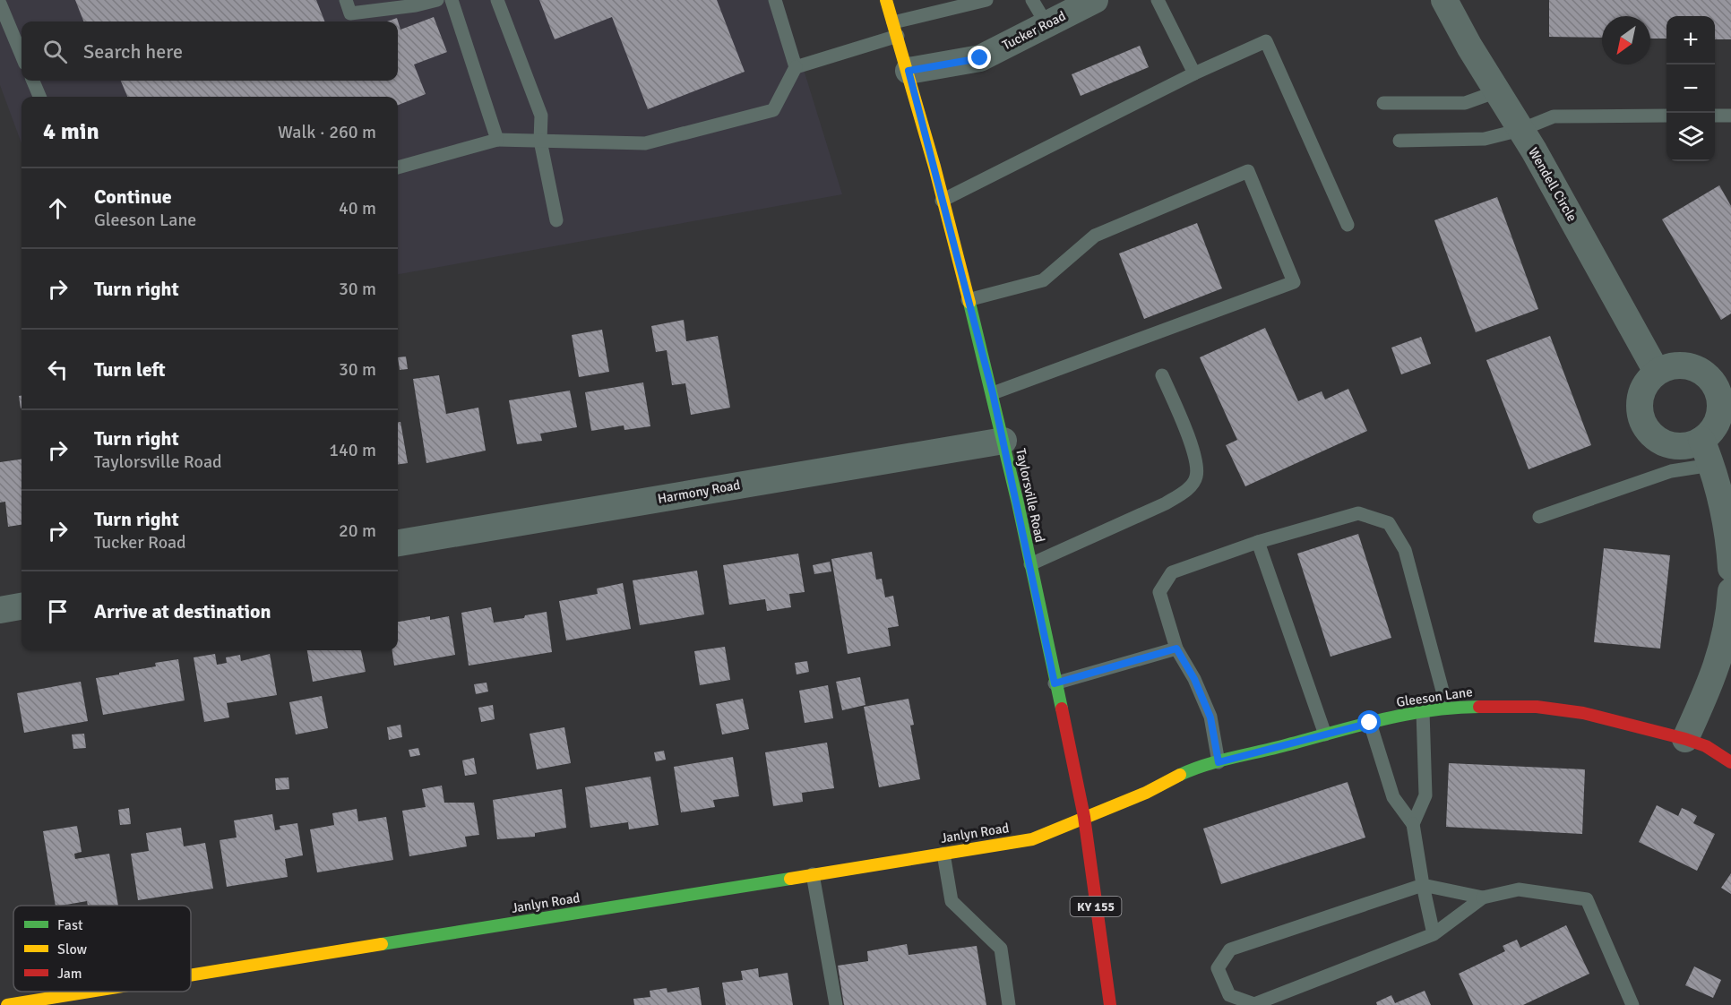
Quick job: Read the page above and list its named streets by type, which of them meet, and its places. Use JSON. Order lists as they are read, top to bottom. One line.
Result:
{"streets":{"street":["Tucker Road","Wendell Circle","Harmony Road","Taylorsville Road","Gleeson Lane","Janlyn Road","KY 155"]},"crossings":[["Tucker Road","Taylorsville Road"],["Harmony Road","Taylorsville Road"],["Taylorsville Road","Gleeson Lane"],["Taylorsville Road","Janlyn Road"],["Gleeson Lane","Janlyn Road"]],"legend":["Fast","Slow","Jam"],"north":"bottom left","page":{"map_buttons":["+","−"],"search":"Search here","heading":["4 min","Walk · 260 m"],"list":[["Continue","Gleeson Lane","40 m"],["Turn right","30 m"],["Turn left","30 m"],["Turn right","Taylorsville Road","140 m"],["Turn right","Tucker Road","20 m"],"Arrive at destination"]}}
